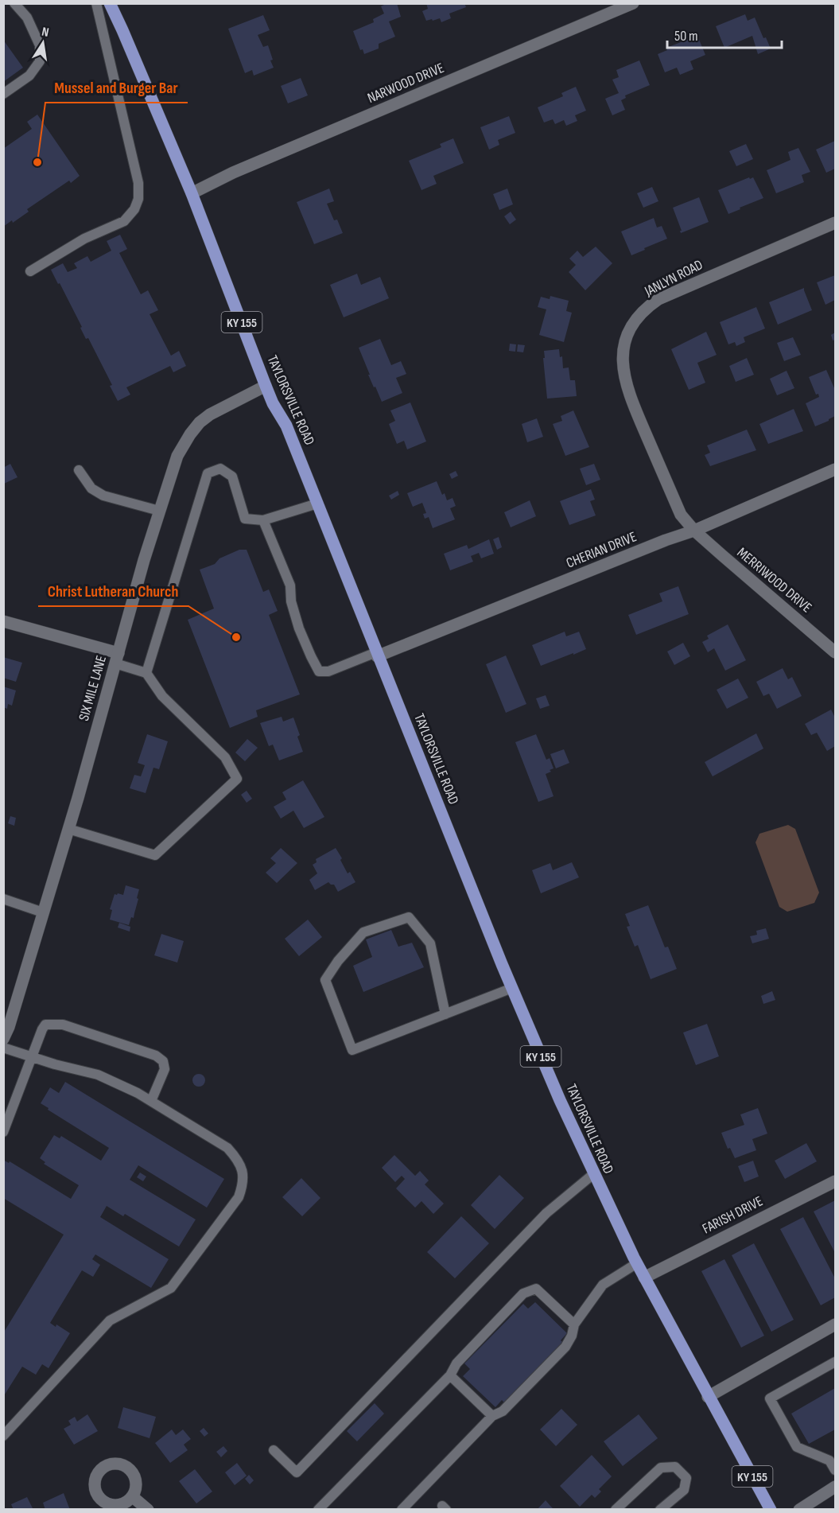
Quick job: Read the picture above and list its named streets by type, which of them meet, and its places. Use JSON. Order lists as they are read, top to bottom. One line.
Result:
{"streets":{"main road":["KY 155","TAYLORSVILLE ROAD"],"street":["NARWOOD DRIVE","JANLYN ROAD","CHERIAN DRIVE","MERRIWOOD DRIVE","SIX MILE LANE","FARISH DRIVE"]},"crossings":[["NARWOOD DRIVE","TAYLORSVILLE ROAD"],["JANLYN ROAD","CHERIAN DRIVE"],["JANLYN ROAD","MERRIWOOD DRIVE"],["TAYLORSVILLE ROAD","CHERIAN DRIVE"],["TAYLORSVILLE ROAD","SIX MILE LANE"],["TAYLORSVILLE ROAD","FARISH DRIVE"],["CHERIAN DRIVE","MERRIWOOD DRIVE"]],"places":["Mussel and Burger Bar","Christ Lutheran Church"],"scale_bar":"50 m","north":"top"}
